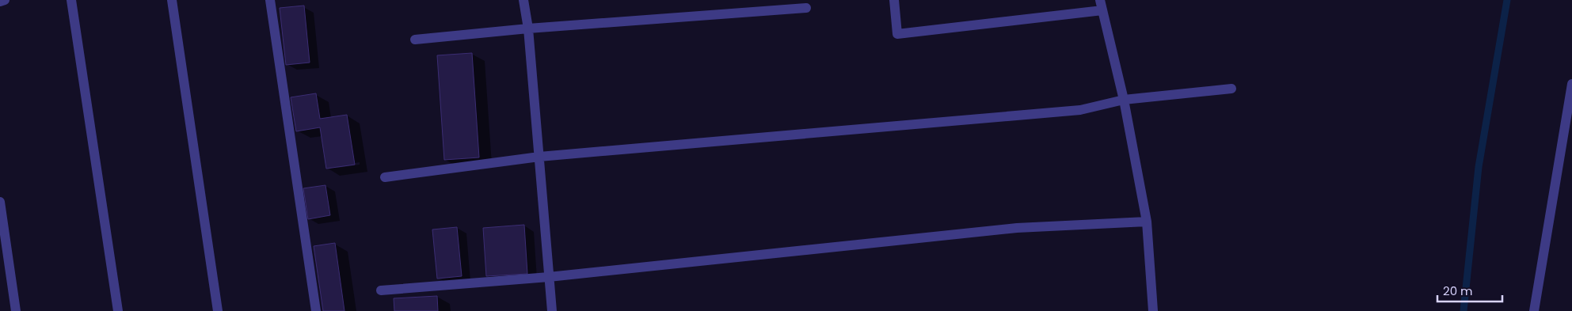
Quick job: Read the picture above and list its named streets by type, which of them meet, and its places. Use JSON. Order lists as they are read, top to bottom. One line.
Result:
{"scale_bar":"20 m"}
